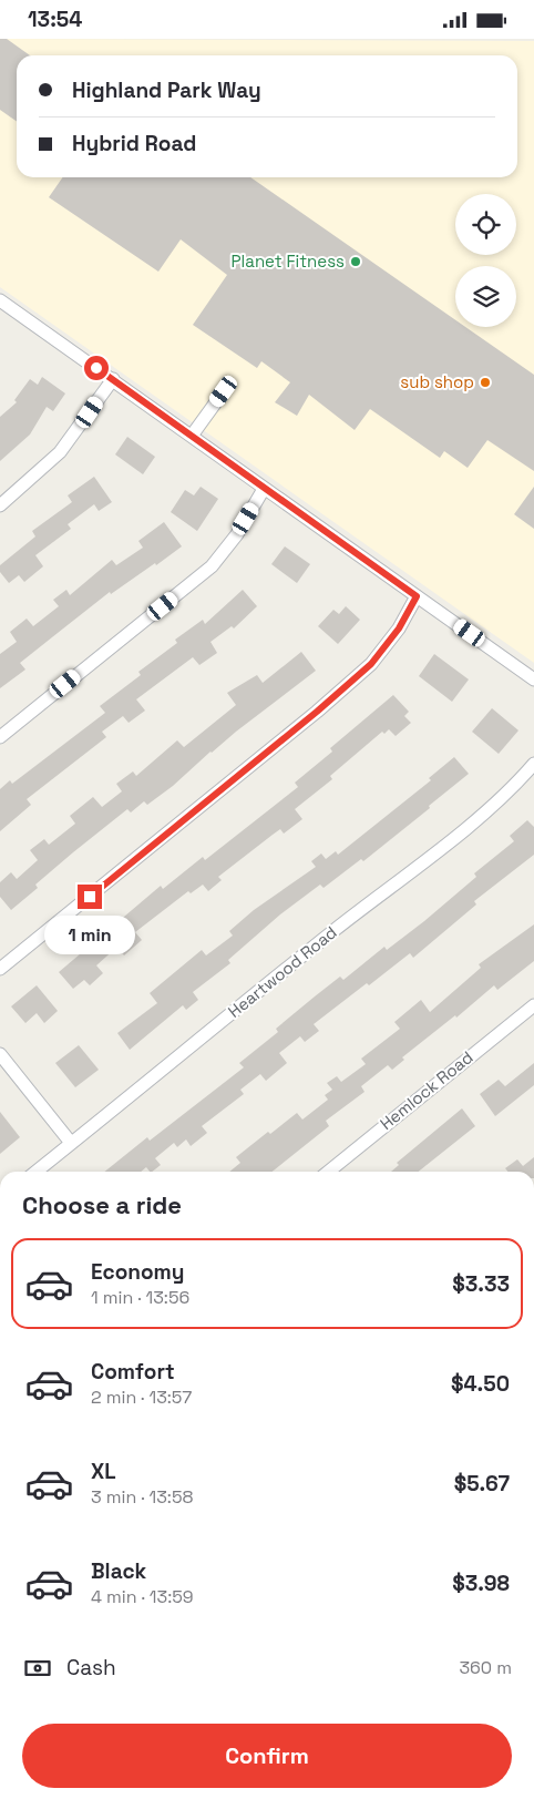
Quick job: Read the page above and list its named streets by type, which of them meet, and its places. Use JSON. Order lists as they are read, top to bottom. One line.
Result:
{"streets":{"street":["Heartwood Road","Hemlock Road"]},"places":["Planet Fitness","sub shop"],"page":{"status":"13:54","banner":["Highland Park Way","Hybrid Road"],"bubble":"1 min","heading":"Choose a ride","list":[{"name":"Economy","note":"1 min · 13:56","value":"$3.33"},{"name":"Comfort","note":"2 min · 13:57","value":"$4.50"},{"name":"XL","note":"3 min · 13:58","value":"$5.67"},{"name":"Black","note":"4 min · 13:59","value":"$3.98"}],"pay":["Cash","360 m"],"buttons":"Confirm"}}
